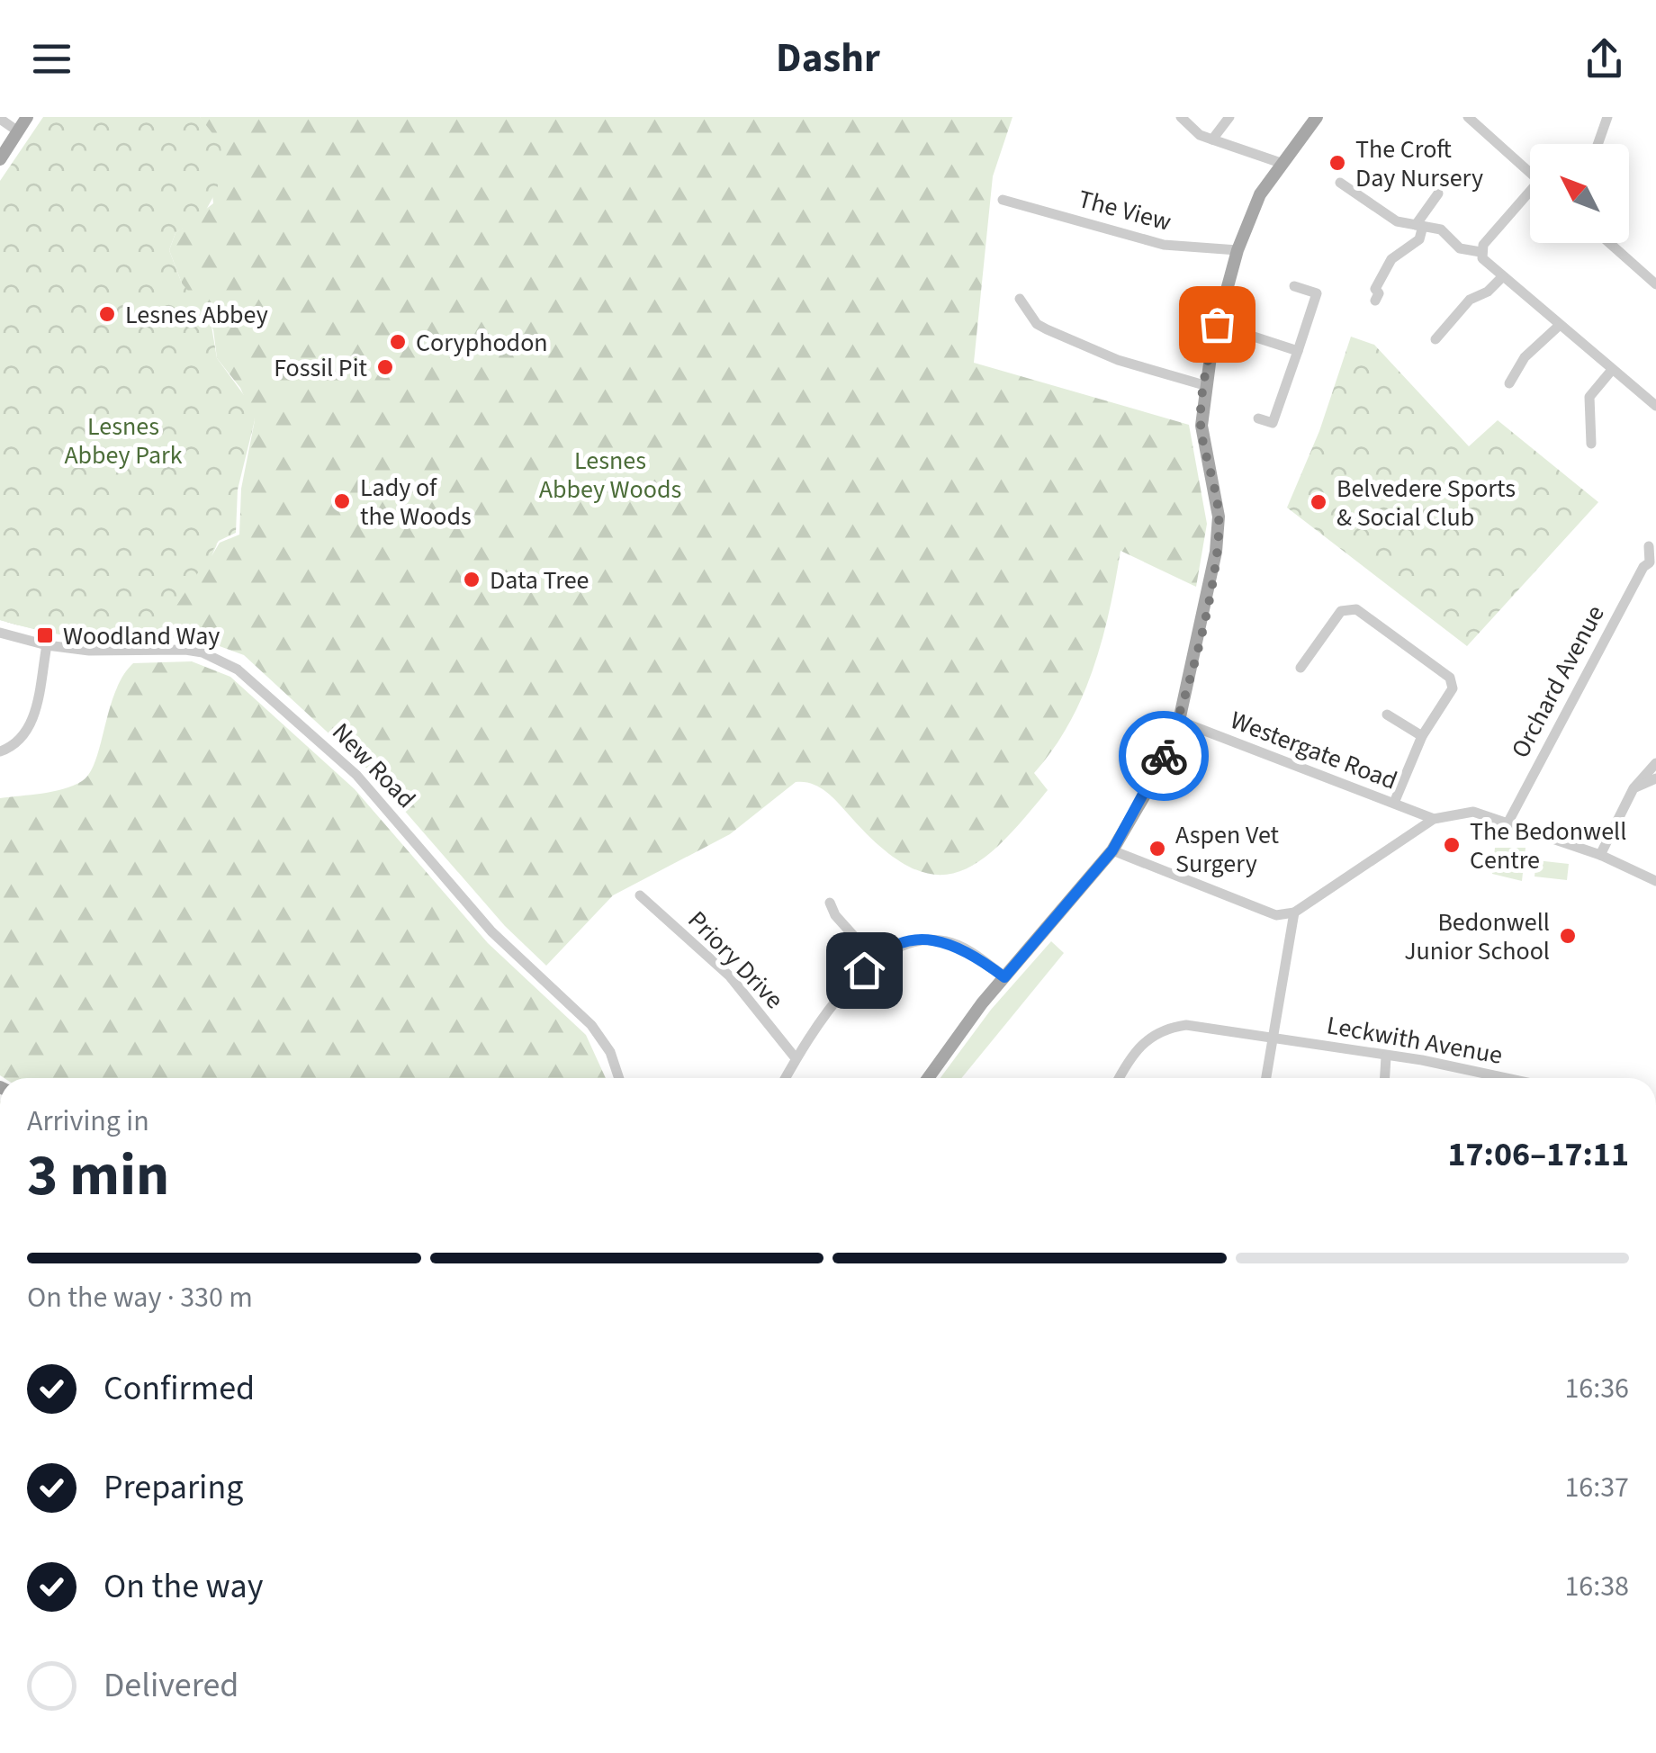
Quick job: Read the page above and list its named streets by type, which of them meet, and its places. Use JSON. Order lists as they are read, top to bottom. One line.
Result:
{"streets":{"street":["The View","Orchard Avenue","Westergate Road","New Road","Priory Drive","Leckwith Avenue"]},"parks":["Lesnes Abbey Park","Lesnes Abbey Woods"],"places":{"other":["The Croft Day Nursery","Lesnes Abbey","Coryphodon","Fossil Pit","Lady of the Woods","Belvedere Sports & Social Club","Data Tree","The Bedonwell Centre","Aspen Vet Surgery","Bedonwell Junior School"],"transit":["Woodland Way"]},"north":"top left","page":{"header":"Dashr","heading":["3 min","Arriving in","17:06–17:11"],"bar":"On the way · 330 m","list":[["Confirmed","16:36"],["Preparing","16:37"],["On the way","16:38"],"Delivered"]}}
